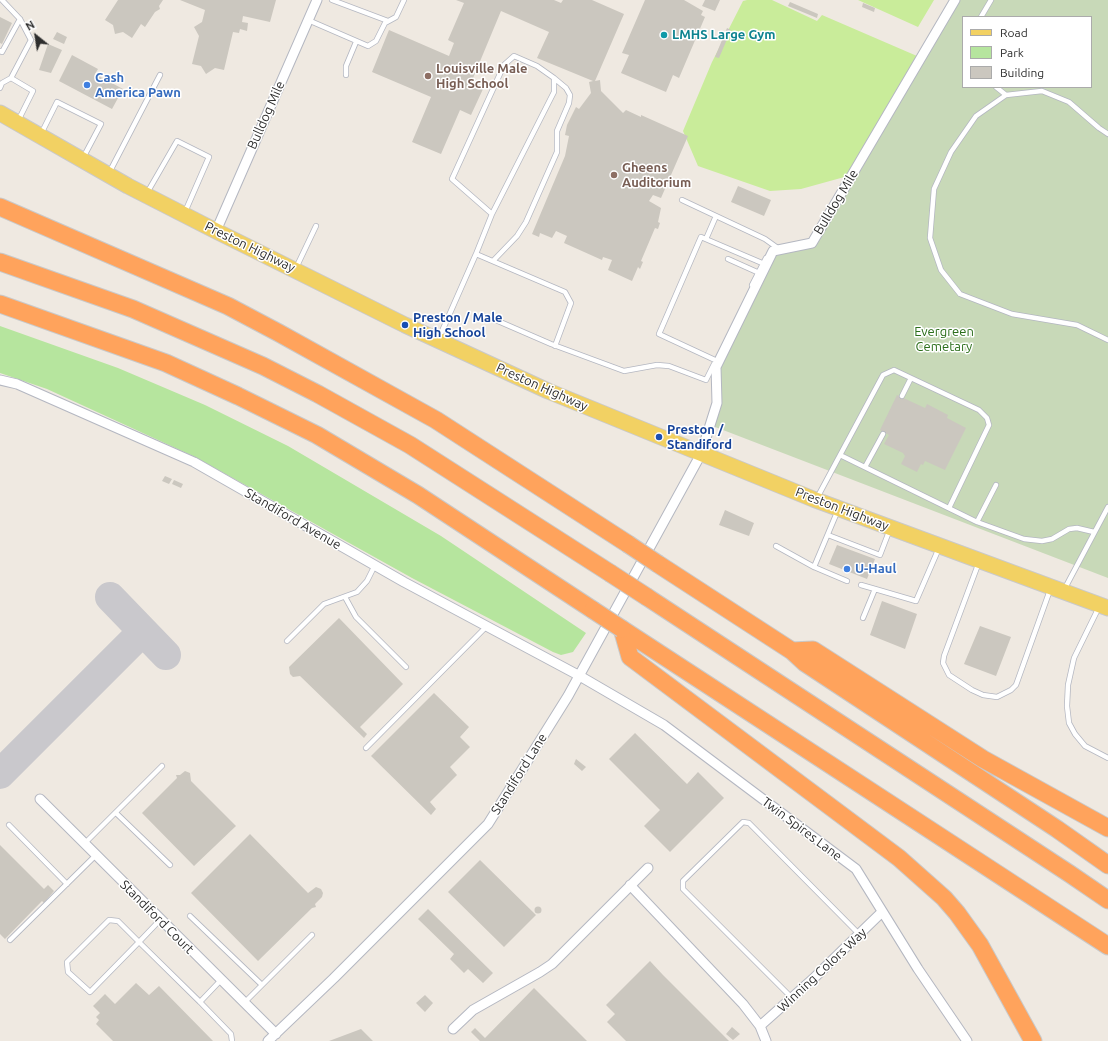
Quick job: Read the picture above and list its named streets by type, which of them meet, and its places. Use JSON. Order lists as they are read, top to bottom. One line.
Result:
{"streets":{"main road":["Preston Highway"],"street":["Bulldog Mile","Standiford Avenue","Standiford Lane","Twin Spires Lane","Standiford Court","Winning Colors Way"]},"crossings":[["Bulldog Mile","Preston Highway"],["Preston Highway","Standiford Lane"],["Standiford Avenue","Standiford Lane"],["Standiford Avenue","Twin Spires Lane"],["Standiford Lane","Twin Spires Lane"],["Standiford Lane","Standiford Court"],["Twin Spires Lane","Winning Colors Way"]],"parks":["Evergreen Cemetary"],"places":["LMHS Large Gym","Louisville Male High School","Cash America Pawn","Gheens Auditorium","Preston / Male High School","Preston / Standiford","U-Haul"],"legend":["Road","Park","Building"],"north":"top left"}
